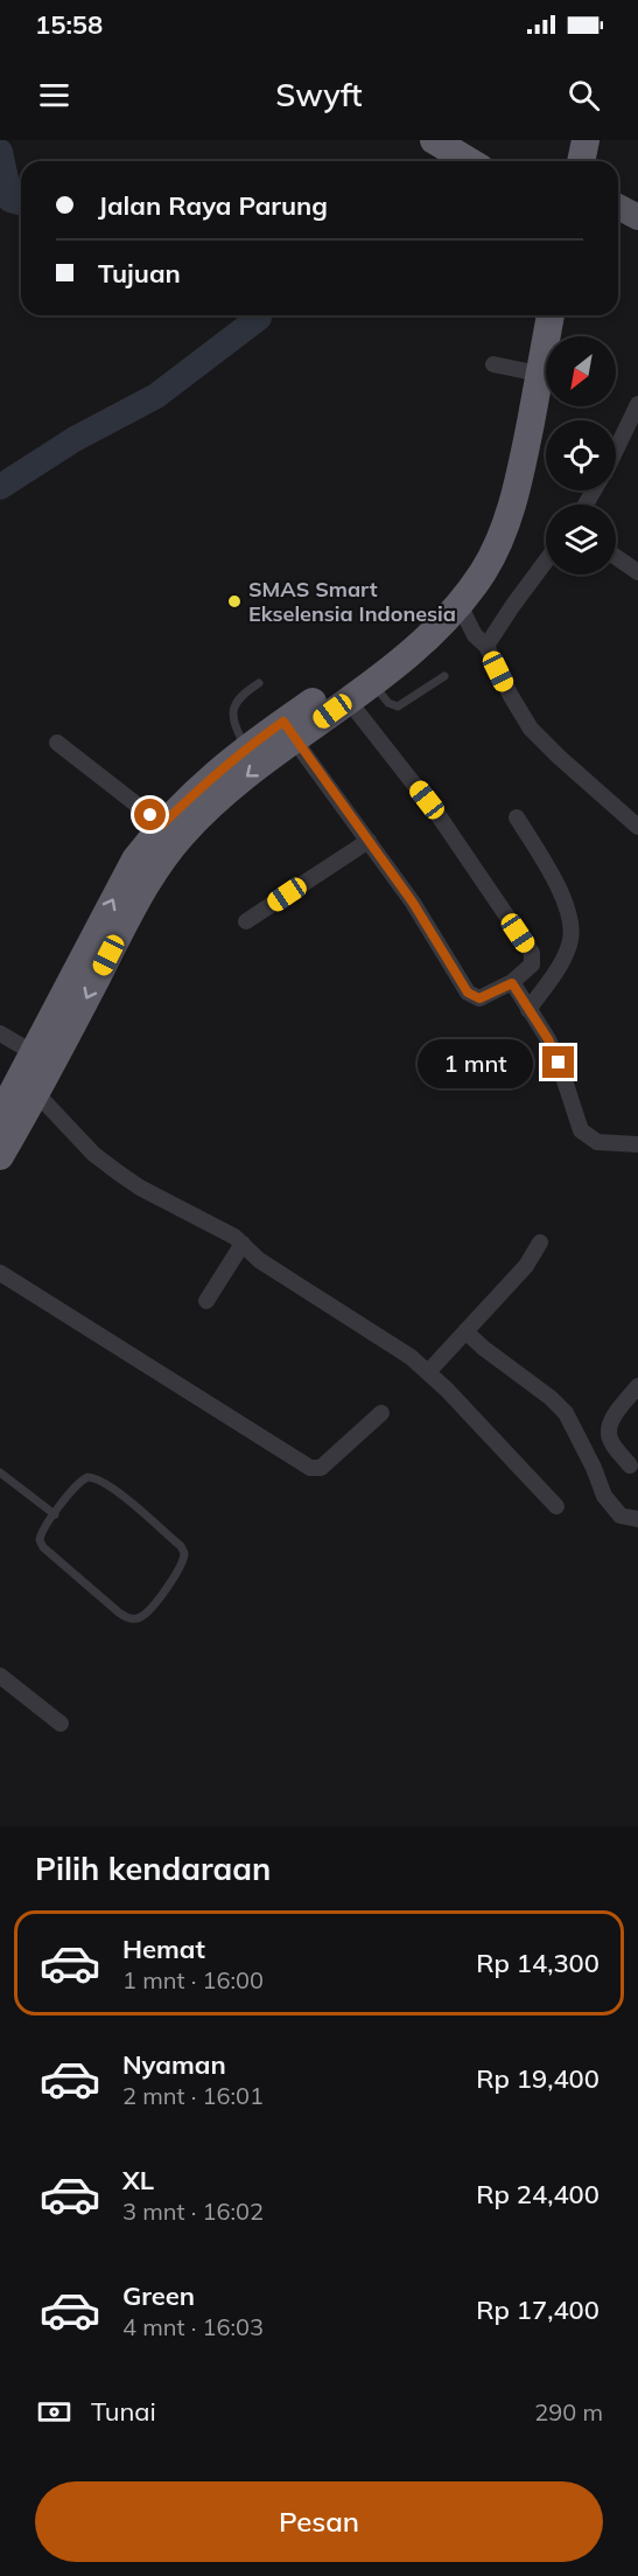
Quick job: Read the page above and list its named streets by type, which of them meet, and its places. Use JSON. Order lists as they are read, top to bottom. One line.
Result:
{"places":["SMAS Smart Ekselensia Indonesia"],"north":"bottom left","page":{"status":"15:58","header":"Swyft","banner":["Jalan Raya Parung","Tujuan"],"bubble":"1 mnt","heading":"Pilih kendaraan","list":[{"name":"Hemat","note":"1 mnt · 16:00","value":"Rp 14,300"},{"name":"Nyaman","note":"2 mnt · 16:01","value":"Rp 19,400"},{"name":"XL","note":"3 mnt · 16:02","value":"Rp 24,400"},{"name":"Green","note":"4 mnt · 16:03","value":"Rp 17,400"}],"pay":["Tunai","290 m"],"buttons":"Pesan"}}
